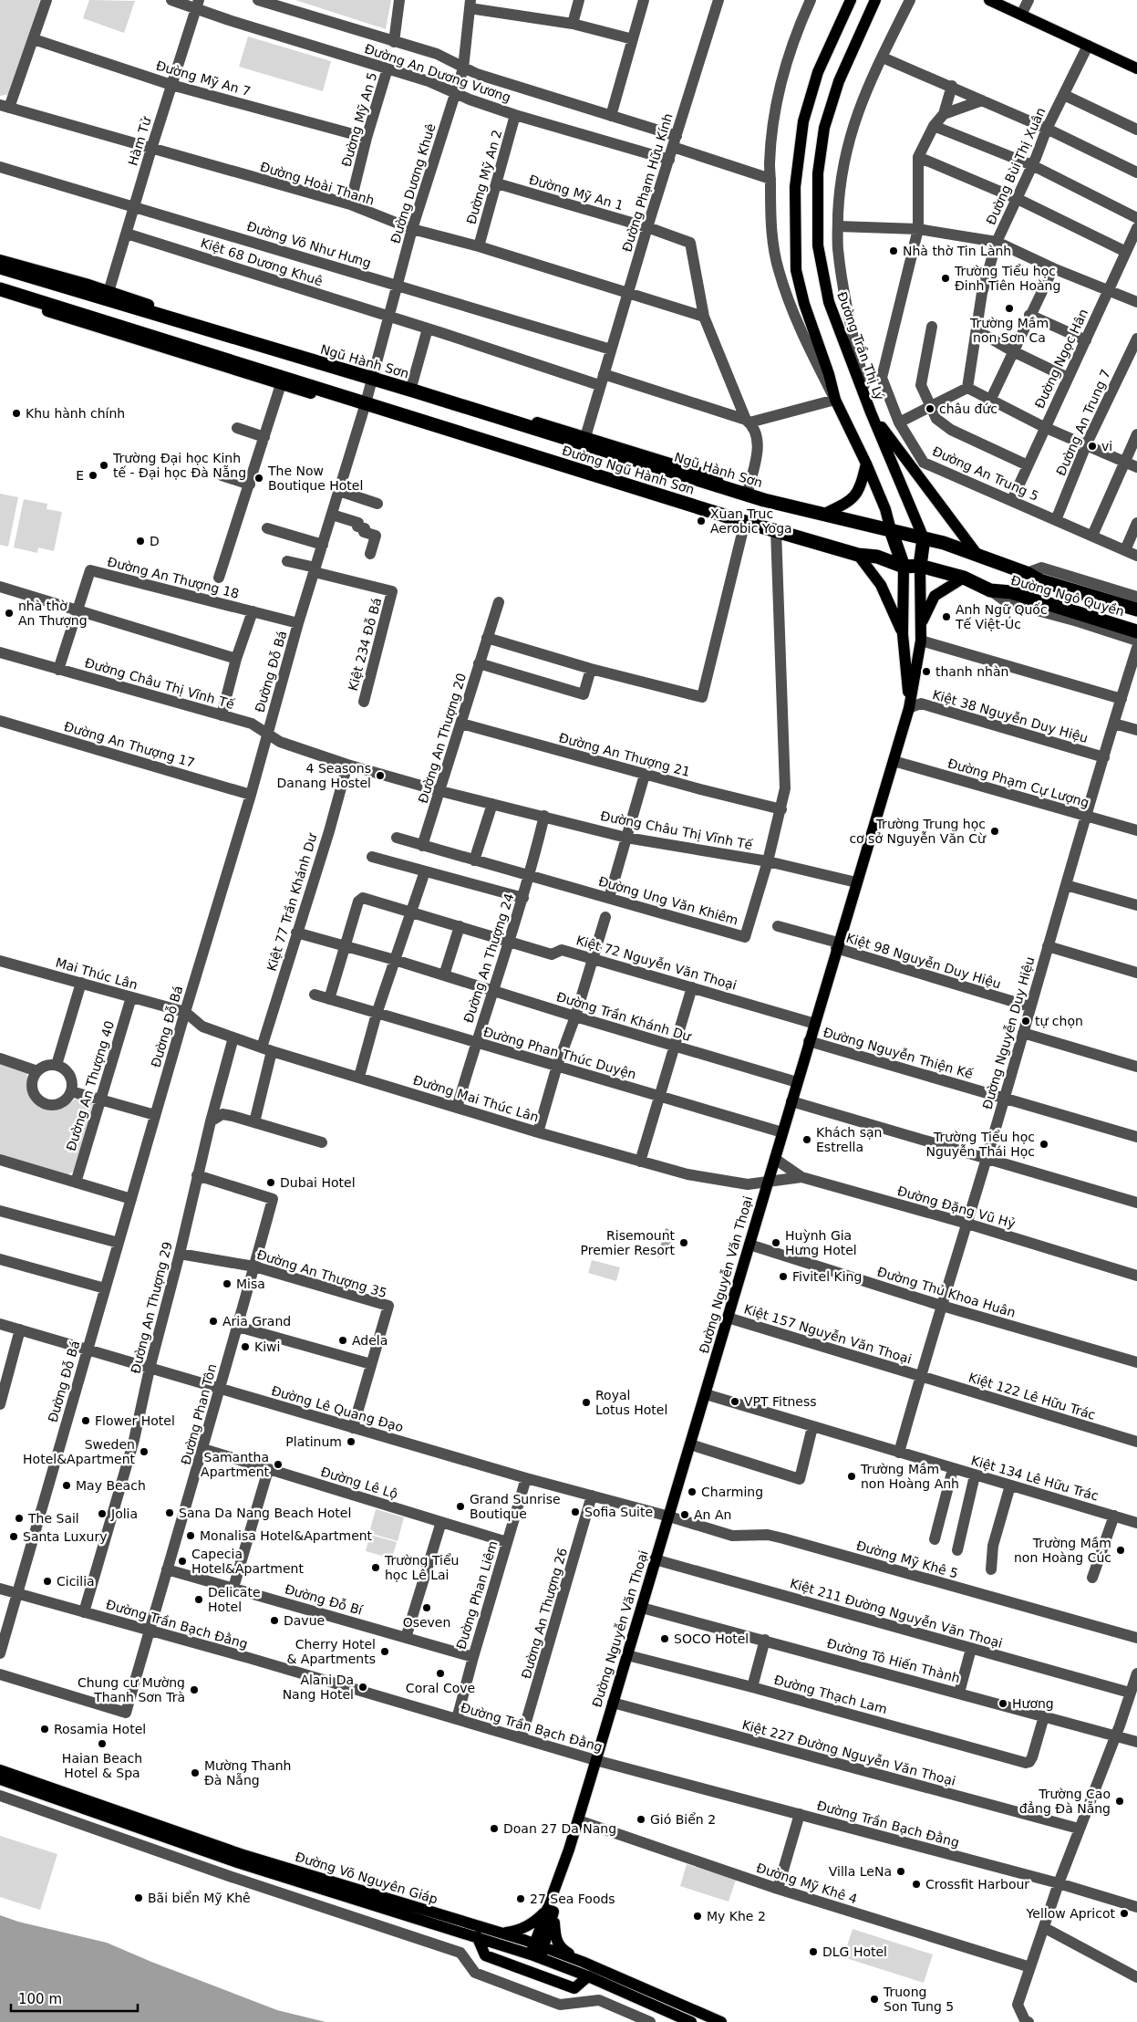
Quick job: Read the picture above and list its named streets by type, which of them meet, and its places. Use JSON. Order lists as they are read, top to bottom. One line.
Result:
{"streets":{"highway":["Ngũ Hành Sơn","Đường Ngũ Hành Sơn","Đường Ngô Quyền"],"main road":["Đường Trần Thị Lý","Đường Nguyễn Văn Thoại","Đường Võ Nguyên Giáp"],"street":["Đường An Dương Vương","Đường Mỹ An 7","Đường Mỹ An 5","Hàm Tử","Đường Bùi Thị Xuân","Đường Mỹ An 2","Đường Phạm Hữu Kính","Đường Hoài Thanh","Đường Dương Khuê","Đường Mỹ An 1","Đường Võ Như Hưng","Kiệt 68 Dương Khuê","Đường Ngọc Hân","Đường An Trung 7","Đường An Trung 5","Đường An Thượng 18","Kiệt 234 Đỗ Bá","Đường Đỗ Bá","Đường Châu Thị Vĩnh Tế","Kiệt 38 Nguyễn Duy Hiệu","Đường An Thượng 20","Đường An Thượng 17","Đường An Thượng 21","Đường Phạm Cự Lượng","Đường Ung Văn Khiêm","Kiệt 77 Trần Khánh Dư","Đường An Thượng 24","Kiệt 98 Nguyễn Duy Hiệu","Kiệt 72 Nguyễn Văn Thoại","Mai Thúc Lân","Đường Trần Khánh Dư","Đường Nguyễn Duy Hiệu","Đường Phan Thúc Duyện","Đường Nguyễn Thiện Kế","Đường An Thượng 40","Đường Mai Thúc Lân","Đường Đặng Vũ Hỷ","Đường An Thượng 35","Đường Thủ Khoa Huân","Đường An Thượng 29","Kiệt 157 Nguyễn Văn Thoại","Kiệt 122 Lê Hữu Trác","Đường Lê Quang Đạo","Đường Phan Tôn","Kiệt 134 Lê Hữu Trác","Đường Lê Lộ","Đường Mỹ Khê 5","Đường Phan Liêm","Đường Đỗ Bí","Đường An Thượng 26","Kiệt 211 Đường Nguyễn Văn Thoại","Đường Trần Bạch Đằng","Đường Tô Hiến Thành","Đường Thạch Lam","Kiệt 227 Đường Nguyễn Văn Thoại","Đường Mỹ Khê 4"]},"crossings":[["Đường An Dương Vương","Đường Mỹ An 5"],["Đường An Dương Vương","Hàm Tử"],["Đường An Dương Vương","Đường Mỹ An 2"],["Đường An Dương Vương","Đường Phạm Hữu Kính"],["Đường An Dương Vương","Đường Dương Khuê"],["Đường Mỹ An 7","Đường Mỹ An 5"],["Đường Mỹ An 7","Hàm Tử"],["Đường Mỹ An 5","Đường Hoài Thanh"],["Hàm Tử","Đường Hoài Thanh"],["Hàm Tử","Đường Võ Như Hưng"],["Hàm Tử","Kiệt 68 Dương Khuê"],["Hàm Tử","Ngũ Hành Sơn"],["Đường Mỹ An 2","Đường Hoài Thanh"],["Đường Mỹ An 2","Đường Mỹ An 1"],["Đường Phạm Hữu Kính","Đường Hoài Thanh"],["Đường Phạm Hữu Kính","Đường Mỹ An 1"],["Đường Phạm Hữu Kính","Đường Võ Như Hưng"],["Đường Phạm Hữu Kính","Ngũ Hành Sơn"],["Đường Hoài Thanh","Đường Dương Khuê"],["Đường Hoài Thanh","Đường Mỹ An 1"],["Đường Dương Khuê","Đường Võ Như Hưng"],["Đường Dương Khuê","Kiệt 68 Dương Khuê"],["Đường Dương Khuê","Ngũ Hành Sơn"],["Đường Dương Khuê","Đường Ngũ Hành Sơn"],["Đường Dương Khuê","Đường Đỗ Bá"],["Đường Trần Thị Lý","Đường Ngô Quyền"],["Đường Ngọc Hân","Đường An Trung 5"],["Đường An Trung 7","Đường An Trung 5"],["Đường Ngũ Hành Sơn","Đường Ngô Quyền"],["Đường Ngũ Hành Sơn","Đường Đỗ Bá"],["Đường Ngũ Hành Sơn","Đường Ung Văn Khiêm"],["Đường Ngũ Hành Sơn","Đường Nguyễn Văn Thoại"],["Đường An Thượng 18","Đường Đỗ Bá"],["Đường An Thượng 18","Đường Châu Thị Vĩnh Tế"],["Đường Ngô Quyền","Đường Nguyễn Văn Thoại"],["Kiệt 234 Đỗ Bá","Đường Đỗ Bá"],["Đường Đỗ Bá","Đường Châu Thị Vĩnh Tế"],["Đường Đỗ Bá","Đường An Thượng 17"],["Đường Đỗ Bá","Mai Thúc Lân"],["Đường Đỗ Bá","Đường Mai Thúc Lân"],["Đường Đỗ Bá","Đường Lê Quang Đạo"],["Đường Đỗ Bá","Đường Trần Bạch Đằng"],["Đường Châu Thị Vĩnh Tế","Đường An Thượng 20"],["Đường Châu Thị Vĩnh Tế","Đường Ung Văn Khiêm"],["Đường Châu Thị Vĩnh Tế","Kiệt 77 Trần Khánh Dư"],["Đường Châu Thị Vĩnh Tế","Đường An Thượng 24"],["Đường Châu Thị Vĩnh Tế","Đường Nguyễn Văn Thoại"],["Kiệt 38 Nguyễn Duy Hiệu","Đường Nguyễn Duy Hiệu"],["Kiệt 38 Nguyễn Duy Hiệu","Đường Nguyễn Văn Thoại"],["Đường An Thượng 20","Đường An Thượng 21"],["Đường An Thượng 20","Đường Ung Văn Khiêm"],["Đường An Thượng 21","Đường Ung Văn Khiêm"],["Đường Phạm Cự Lượng","Đường Nguyễn Duy Hiệu"],["Đường Phạm Cự Lượng","Đường Nguyễn Văn Thoại"],["Đường Ung Văn Khiêm","Đường An Thượng 24"],["Kiệt 77 Trần Khánh Dư","Đường Trần Khánh Dư"],["Kiệt 77 Trần Khánh Dư","Đường Mai Thúc Lân"],["Đường An Thượng 24","Kiệt 72 Nguyễn Văn Thoại"],["Đường An Thượng 24","Đường Trần Khánh Dư"],["Đường An Thượng 24","Đường Phan Thúc Duyện"],["Đường An Thượng 24","Đường Mai Thúc Lân"],["Kiệt 98 Nguyễn Duy Hiệu","Đường Nguyễn Duy Hiệu"],["Kiệt 98 Nguyễn Duy Hiệu","Đường Nguyễn Văn Thoại"],["Kiệt 72 Nguyễn Văn Thoại","Đường Trần Khánh Dư"],["Kiệt 72 Nguyễn Văn Thoại","Đường Nguyễn Văn Thoại"],["Mai Thúc Lân","Đường An Thượng 40"],["Mai Thúc Lân","Đường Mai Thúc Lân"],["Đường Trần Khánh Dư","Đường Nguyễn Văn Thoại"],["Đường Nguyễn Duy Hiệu","Đường Nguyễn Thiện Kế"],["Đường Nguyễn Duy Hiệu","Đường Đặng Vũ Hỷ"],["Đường Nguyễn Duy Hiệu","Đường Thủ Khoa Huân"],["Đường Nguyễn Duy Hiệu","Kiệt 157 Nguyễn Văn Thoại"],["Đường Nguyễn Duy Hiệu","Kiệt 122 Lê Hữu Trác"],["Đường Nguyễn Duy Hiệu","Kiệt 134 Lê Hữu Trác"],["Đường Phan Thúc Duyện","Đường Nguyễn Văn Thoại"],["Đường Nguyễn Thiện Kế","Đường Nguyễn Văn Thoại"],["Đường Mai Thúc Lân","Đường Đặng Vũ Hỷ"],["Đường Mai Thúc Lân","Đường Nguyễn Văn Thoại"],["Đường Mai Thúc Lân","Đường An Thượng 29"],["Đường Đặng Vũ Hỷ","Đường Nguyễn Văn Thoại"],["Đường An Thượng 35","Đường An Thượng 29"],["Đường An Thượng 35","Đường Lê Quang Đạo"],["Đường An Thượng 35","Đường Phan Tôn"],["Đường Nguyễn Văn Thoại","Đường Thủ Khoa Huân"],["Đường Nguyễn Văn Thoại","Kiệt 157 Nguyễn Văn Thoại"],["Đường Nguyễn Văn Thoại","Đường Lê Quang Đạo"],["Đường Nguyễn Văn Thoại","Kiệt 134 Lê Hữu Trác"],["Đường Nguyễn Văn Thoại","Đường Mỹ Khê 5"],["Đường Nguyễn Văn Thoại","Kiệt 211 Đường Nguyễn Văn Thoại"],["Đường Nguyễn Văn Thoại","Đường Trần Bạch Đằng"],["Đường Nguyễn Văn Thoại","Đường Tô Hiến Thành"],["Đường Nguyễn Văn Thoại","Đường Thạch Lam"],["Đường Nguyễn Văn Thoại","Kiệt 227 Đường Nguyễn Văn Thoại"],["Đường Nguyễn Văn Thoại","Đường Võ Nguyên Giáp"],["Đường Nguyễn Văn Thoại","Đường Mỹ Khê 4"],["Đường An Thượng 29","Đường Lê Quang Đạo"],["Đường An Thượng 29","Đường Phan Tôn"],["Đường An Thượng 29","Đường Trần Bạch Đằng"],["Kiệt 157 Nguyễn Văn Thoại","Kiệt 122 Lê Hữu Trác"],["Đường Lê Quang Đạo","Đường Phan Tôn"],["Đường Lê Quang Đạo","Đường Mỹ Khê 5"],["Đường Lê Quang Đạo","Đường Phan Liêm"],["Đường Lê Quang Đạo","Đường An Thượng 26"],["Đường Phan Tôn","Đường Lê Lộ"],["Đường Phan Tôn","Đường Đỗ Bí"],["Đường Phan Tôn","Đường Trần Bạch Đằng"],["Đường Lê Lộ","Đường Phan Liêm"],["Đường Phan Liêm","Đường Đỗ Bí"],["Đường Phan Liêm","Đường Trần Bạch Đằng"],["Đường An Thượng 26","Đường Trần Bạch Đằng"],["Đường Tô Hiến Thành","Đường Thạch Lam"]],"places":["Nhà thờ Tin Lành","Trường Tiểu học Đinh Tiên Hoàng","Trường Mầm non Sơn Ca","châu đức","Khu hành chính","vi","Trường Đại học Kinh tế - Đại học Đà Nẵng","E","The Now Boutique Hotel","Xuan Truc Aerobic Yoga","D","nhà thờ An Thượng","Anh Ngữ Quốc Tế Việt-Úc","thanh nhàn","4 Seasons Danang Hostel","Trường Trung học cơ sở Nguyễn Văn Cừ","tự chọn","Khách sạn Estrella","Trường Tiểu học Nguyễn Thái Học","Dubai Hotel","Risemount Premier Resort","Huỳnh Gia Hưng Hotel","Fivitel King","Misa","Aria Grand","Adela","Kiwi","VPT Fitness","Royal Lotus Hotel","Flower Hotel","Platinum","Sweden Hotel&Apartment","Samantha Apartment","Trường Mầm non Hoàng Anh","May Beach","Charming","Grand Sunrise Boutique","Sofia Suite","Sana Da Nang Beach Hotel","Jolia","An An","The Sail","Monalisa Hotel&Apartment","Santa Luxury","Trường Mầm non Hoàng Cúc","Capecia Hotel&Apartment","Trường Tiểu học Lê Lai","Cicilia","Delicate Hotel","Oseven","Davue","SOCO Hotel","Cherry Hotel & Apartments","Coral Cove","Alani Da Nang Hotel","Chung cư Mường Thanh Sơn Trà","Hương","Rosamia Hotel","Haian Beach Hotel & Spa","Mường Thanh Đà Nẵng","Trường Cao đẳng Đà Nẵng","Gió Biển 2","Doan 27 Da Nang","Villa LeNa","Crossfit Harbour","Bãi biển Mỹ Khê","27 Sea Foods","Yellow Apricot","My Khe 2","DLG Hotel","Truong Son Tung 5"],"scale_bar":"100 m"}
